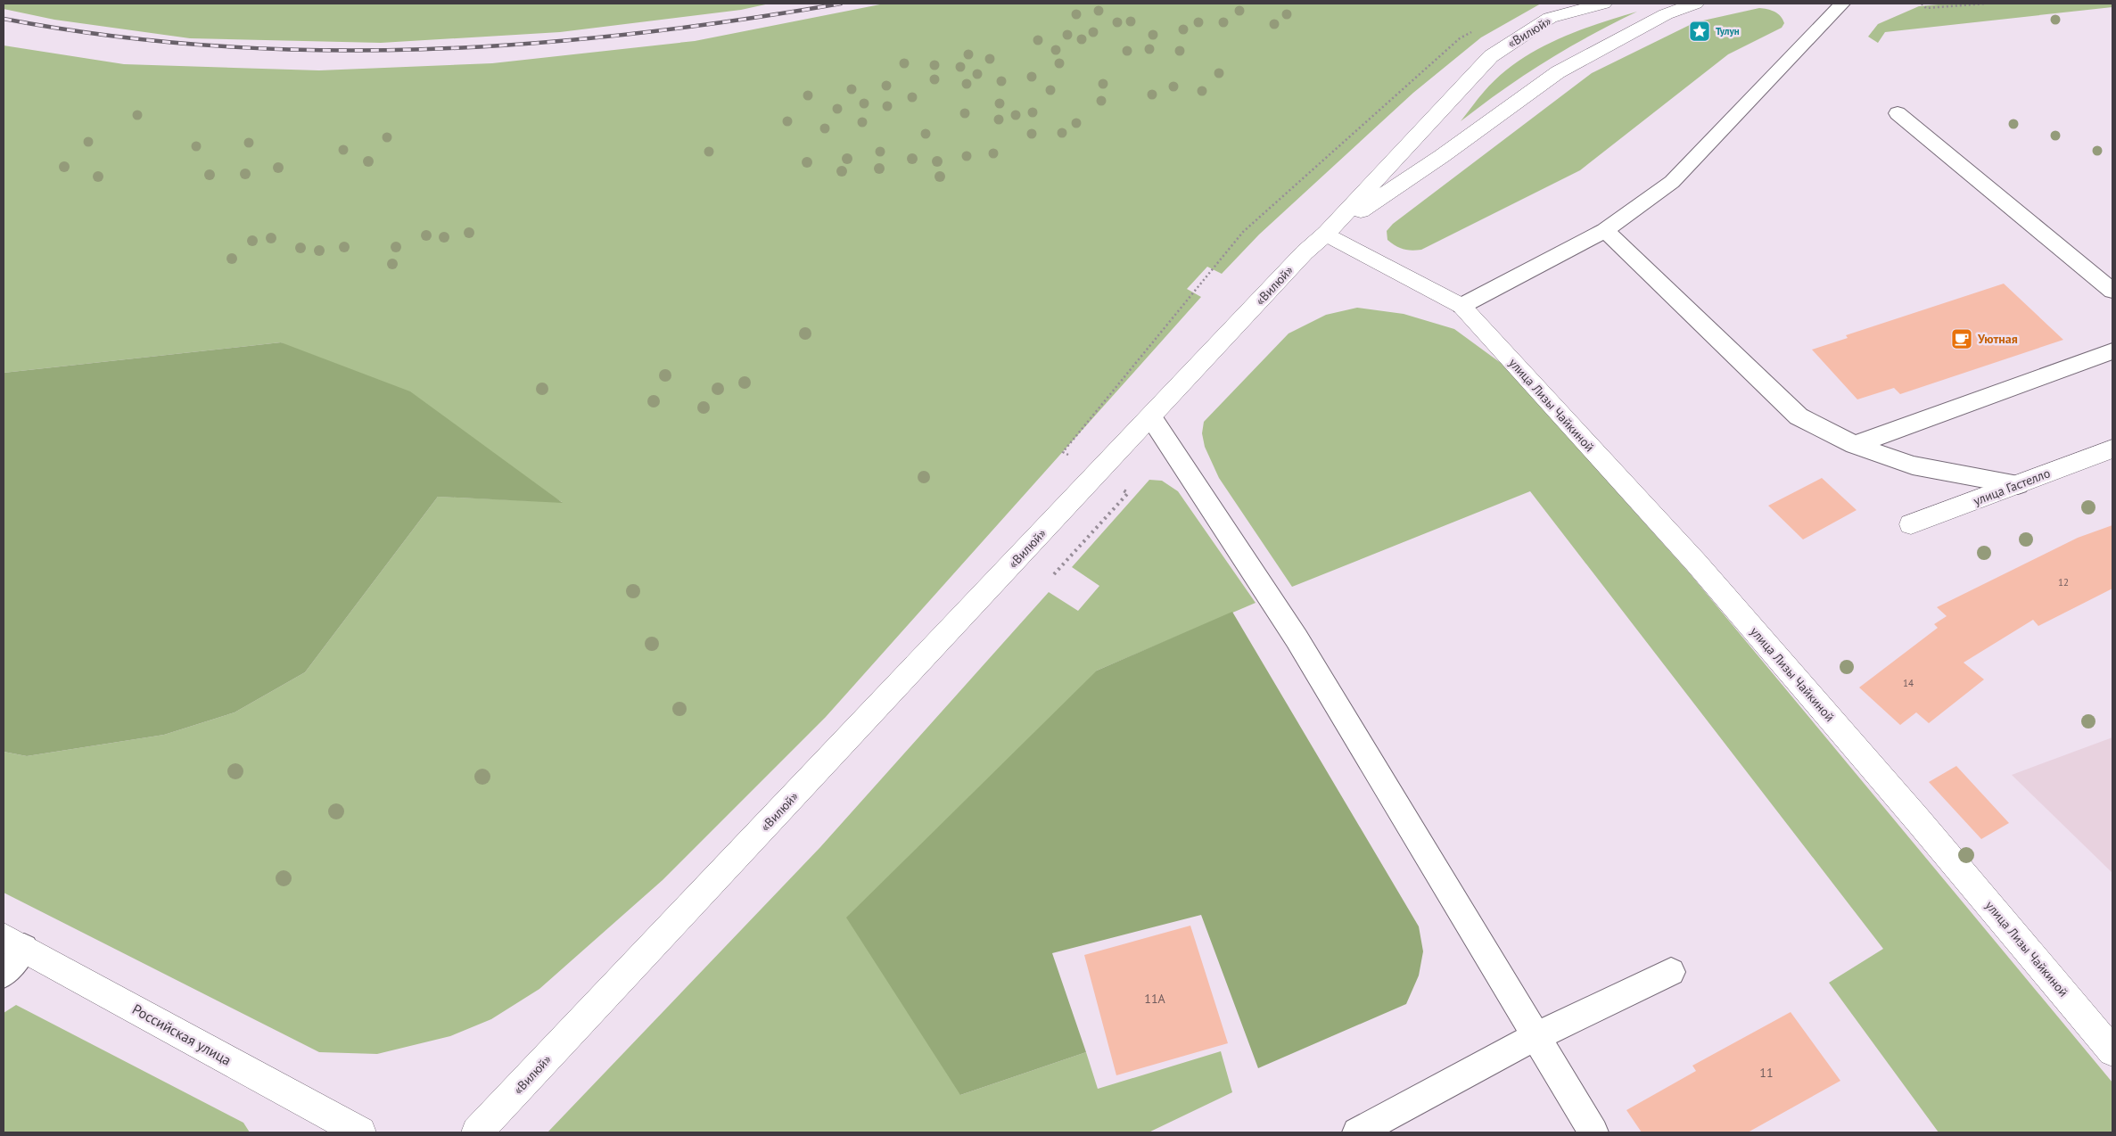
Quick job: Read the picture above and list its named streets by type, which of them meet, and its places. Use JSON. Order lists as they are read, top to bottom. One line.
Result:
{"streets":{"main road":["«Вилюй»","улица Лизы Чайкиной","улица Гастелло","Российская улица"]},"crossings":[["«Вилюй»","улица Лизы Чайкиной"]],"places":{"place":["Тулун"],"cafe":["Уютная"]},"house_numbers":["12","14","11А","11"]}
